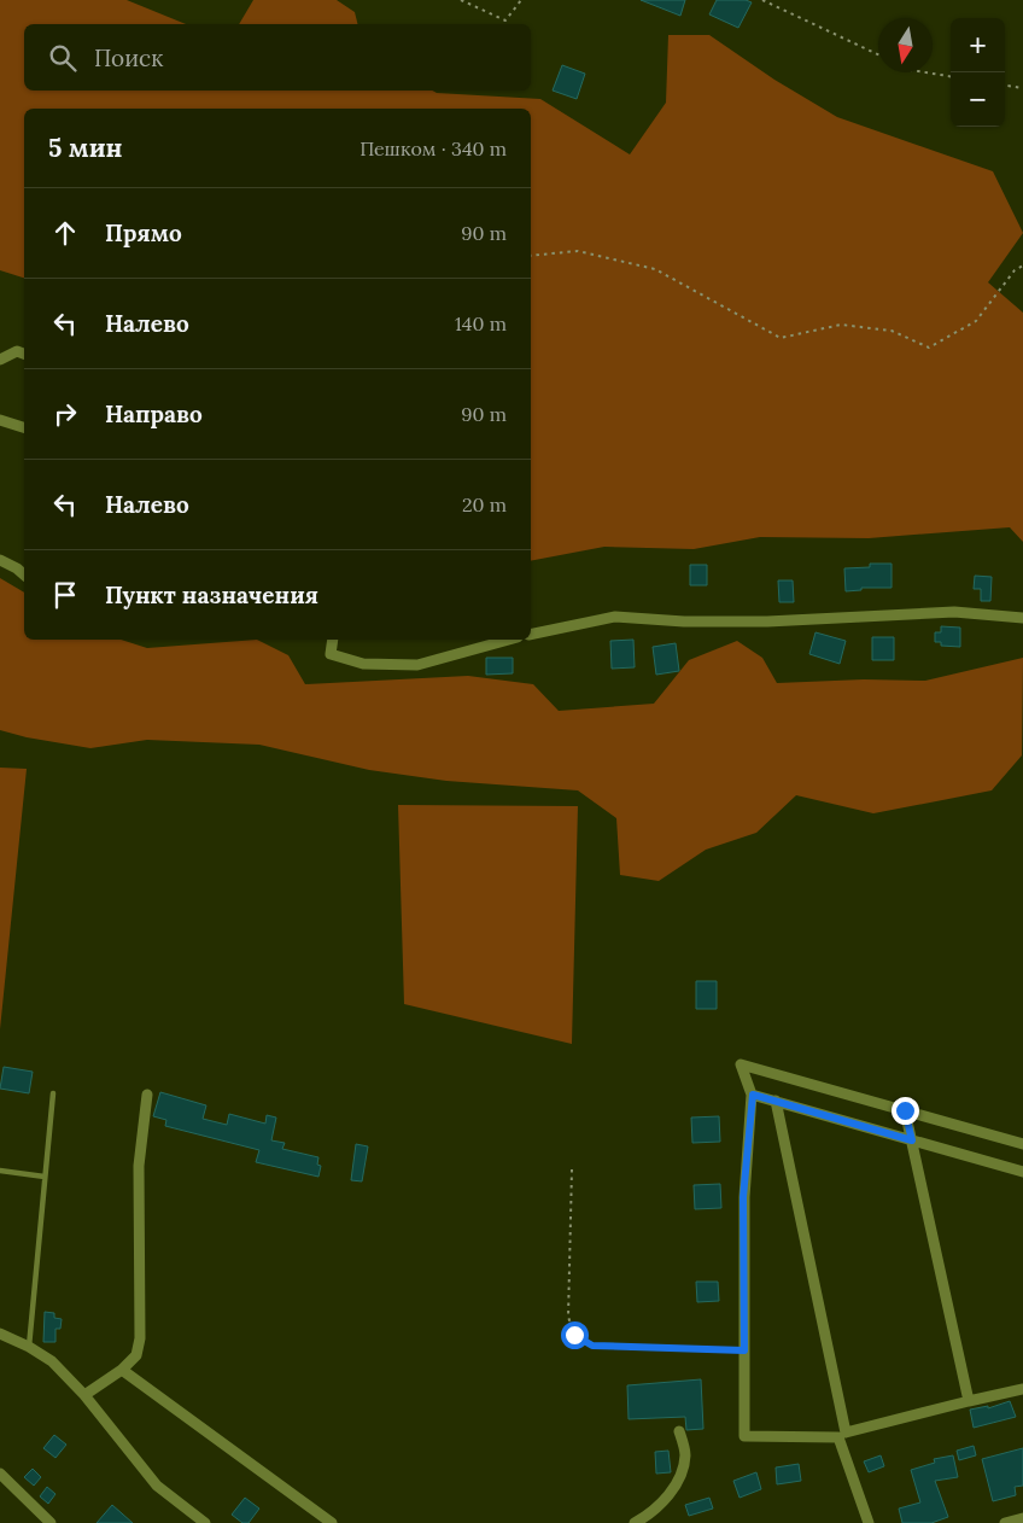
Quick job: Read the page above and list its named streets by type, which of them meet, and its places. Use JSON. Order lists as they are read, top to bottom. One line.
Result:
{"north":"bottom","page":{"map_buttons":["+","−"],"search":"Поиск","heading":["5 мин","Пешком · 340 m"],"list":[["Прямо","90 m"],["Налево","140 m"],["Направо","90 m"],["Налево","20 m"],"Пункт назначения"]}}
